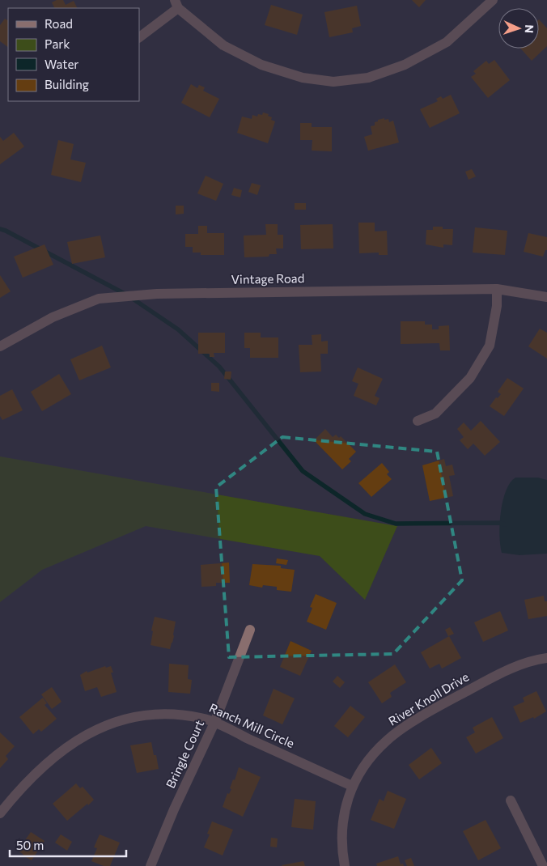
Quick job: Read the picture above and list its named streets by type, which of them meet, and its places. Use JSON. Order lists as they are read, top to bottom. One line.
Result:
{"streets":{"street":["Vintage Road","River Knoll Drive","Ranch Mill Circle","Bringle Court"]},"crossings":[["River Knoll Drive","Ranch Mill Circle"],["Ranch Mill Circle","Bringle Court"]],"legend":["Road","Park","Water","Building"],"scale_bar":"50 m","north":"right"}
